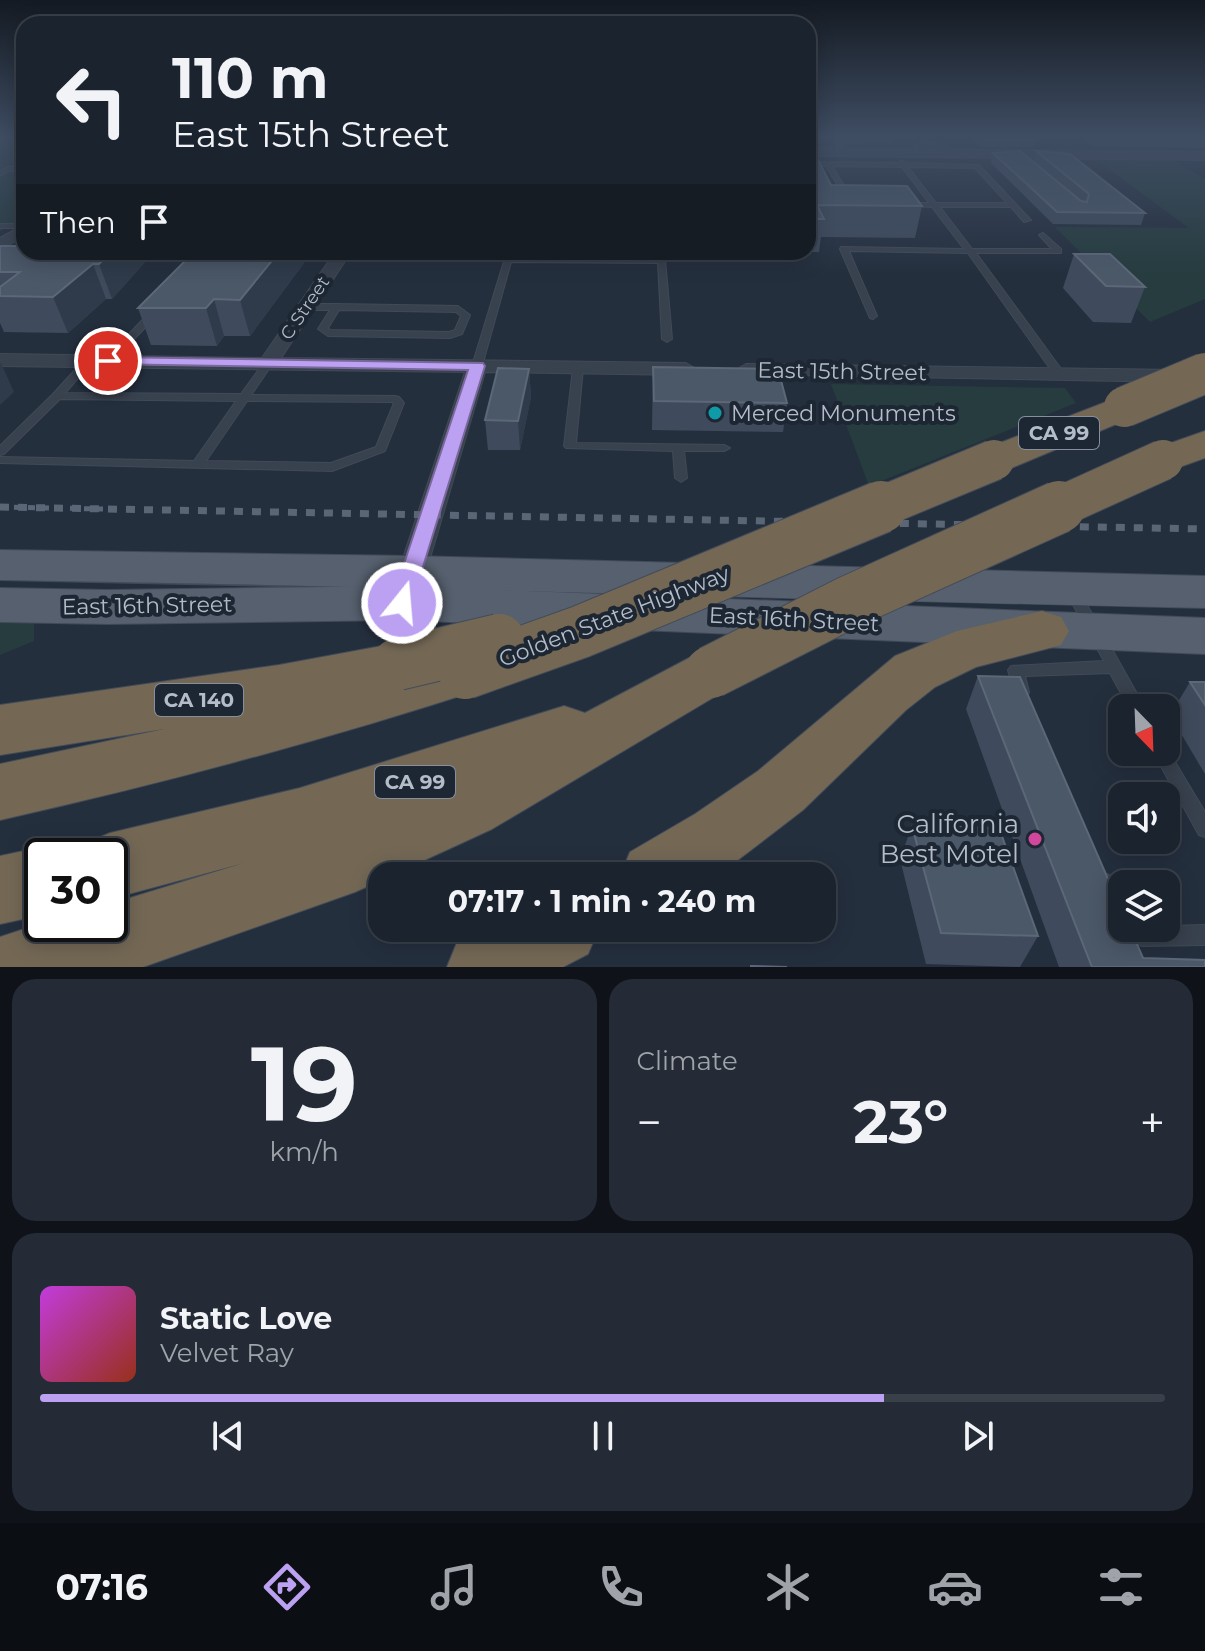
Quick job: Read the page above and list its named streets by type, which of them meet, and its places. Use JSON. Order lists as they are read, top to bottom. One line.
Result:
{"streets":{"highway":["CA 99","Golden State Highway","CA 140"],"main road":["East 16th Street"],"street":["C Street","East 15th Street"]},"crossings":[["East 15th Street","Golden State Highway"],["Golden State Highway","CA 140"]],"places":["Merced Monuments","California Best Motel"],"north":"bottom right","page":{"turn":["110 m","East 15th Street"],"then":"Then","limit":"30","trip":"07:17 · 1 min · 240 m","tile":[["19","km/h"],"Climate"],"heat":["−","23°","+"],"song":["Static Love","Velvet Ray"],"tabs":"07:16"}}
